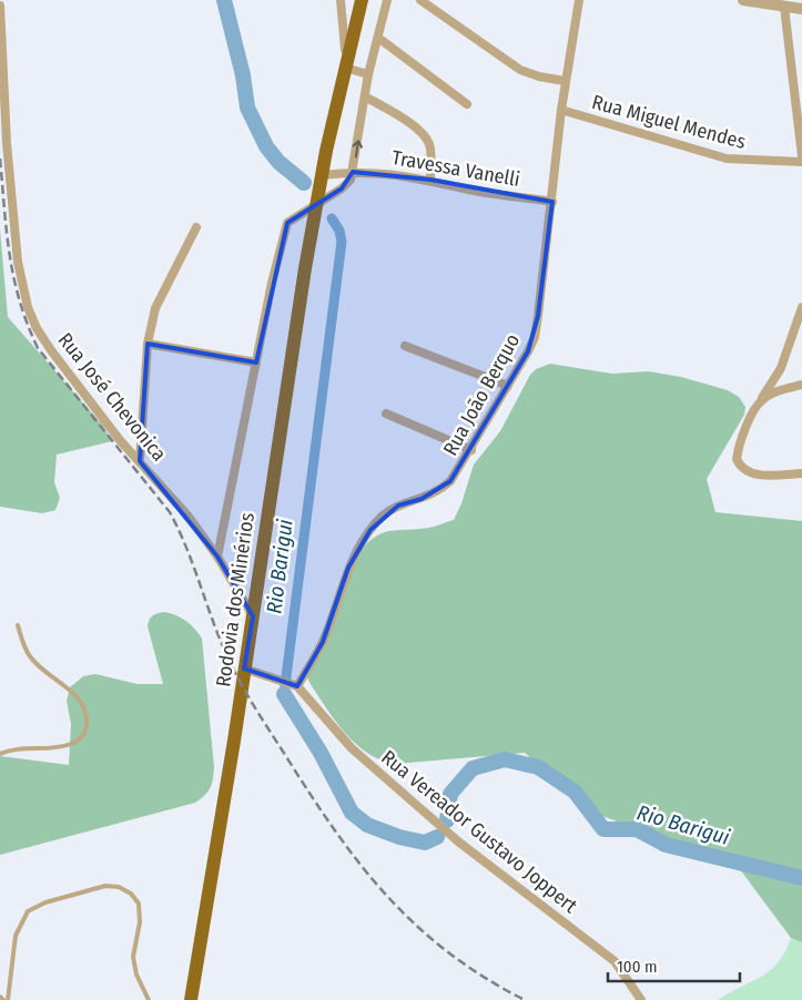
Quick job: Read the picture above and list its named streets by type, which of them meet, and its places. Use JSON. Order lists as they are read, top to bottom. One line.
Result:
{"streets":{"main road":["Rodovia dos Minérios"],"street":["Rua Miguel Mendes","Travessa Vanelli","Rua João Berquo","Rua José Chevonica","Rua Vereador Gustavo Joppert"]},"crossings":[["Rua Miguel Mendes","Rua João Berquo"],["Travessa Vanelli","Rua João Berquo"],["Travessa Vanelli","Rodovia dos Minérios"],["Rua João Berquo","Rua Vereador Gustavo Joppert"],["Rua José Chevonica","Rodovia dos Minérios"]],"water":["Rio Barigui"],"scale_bar":"100 m"}
